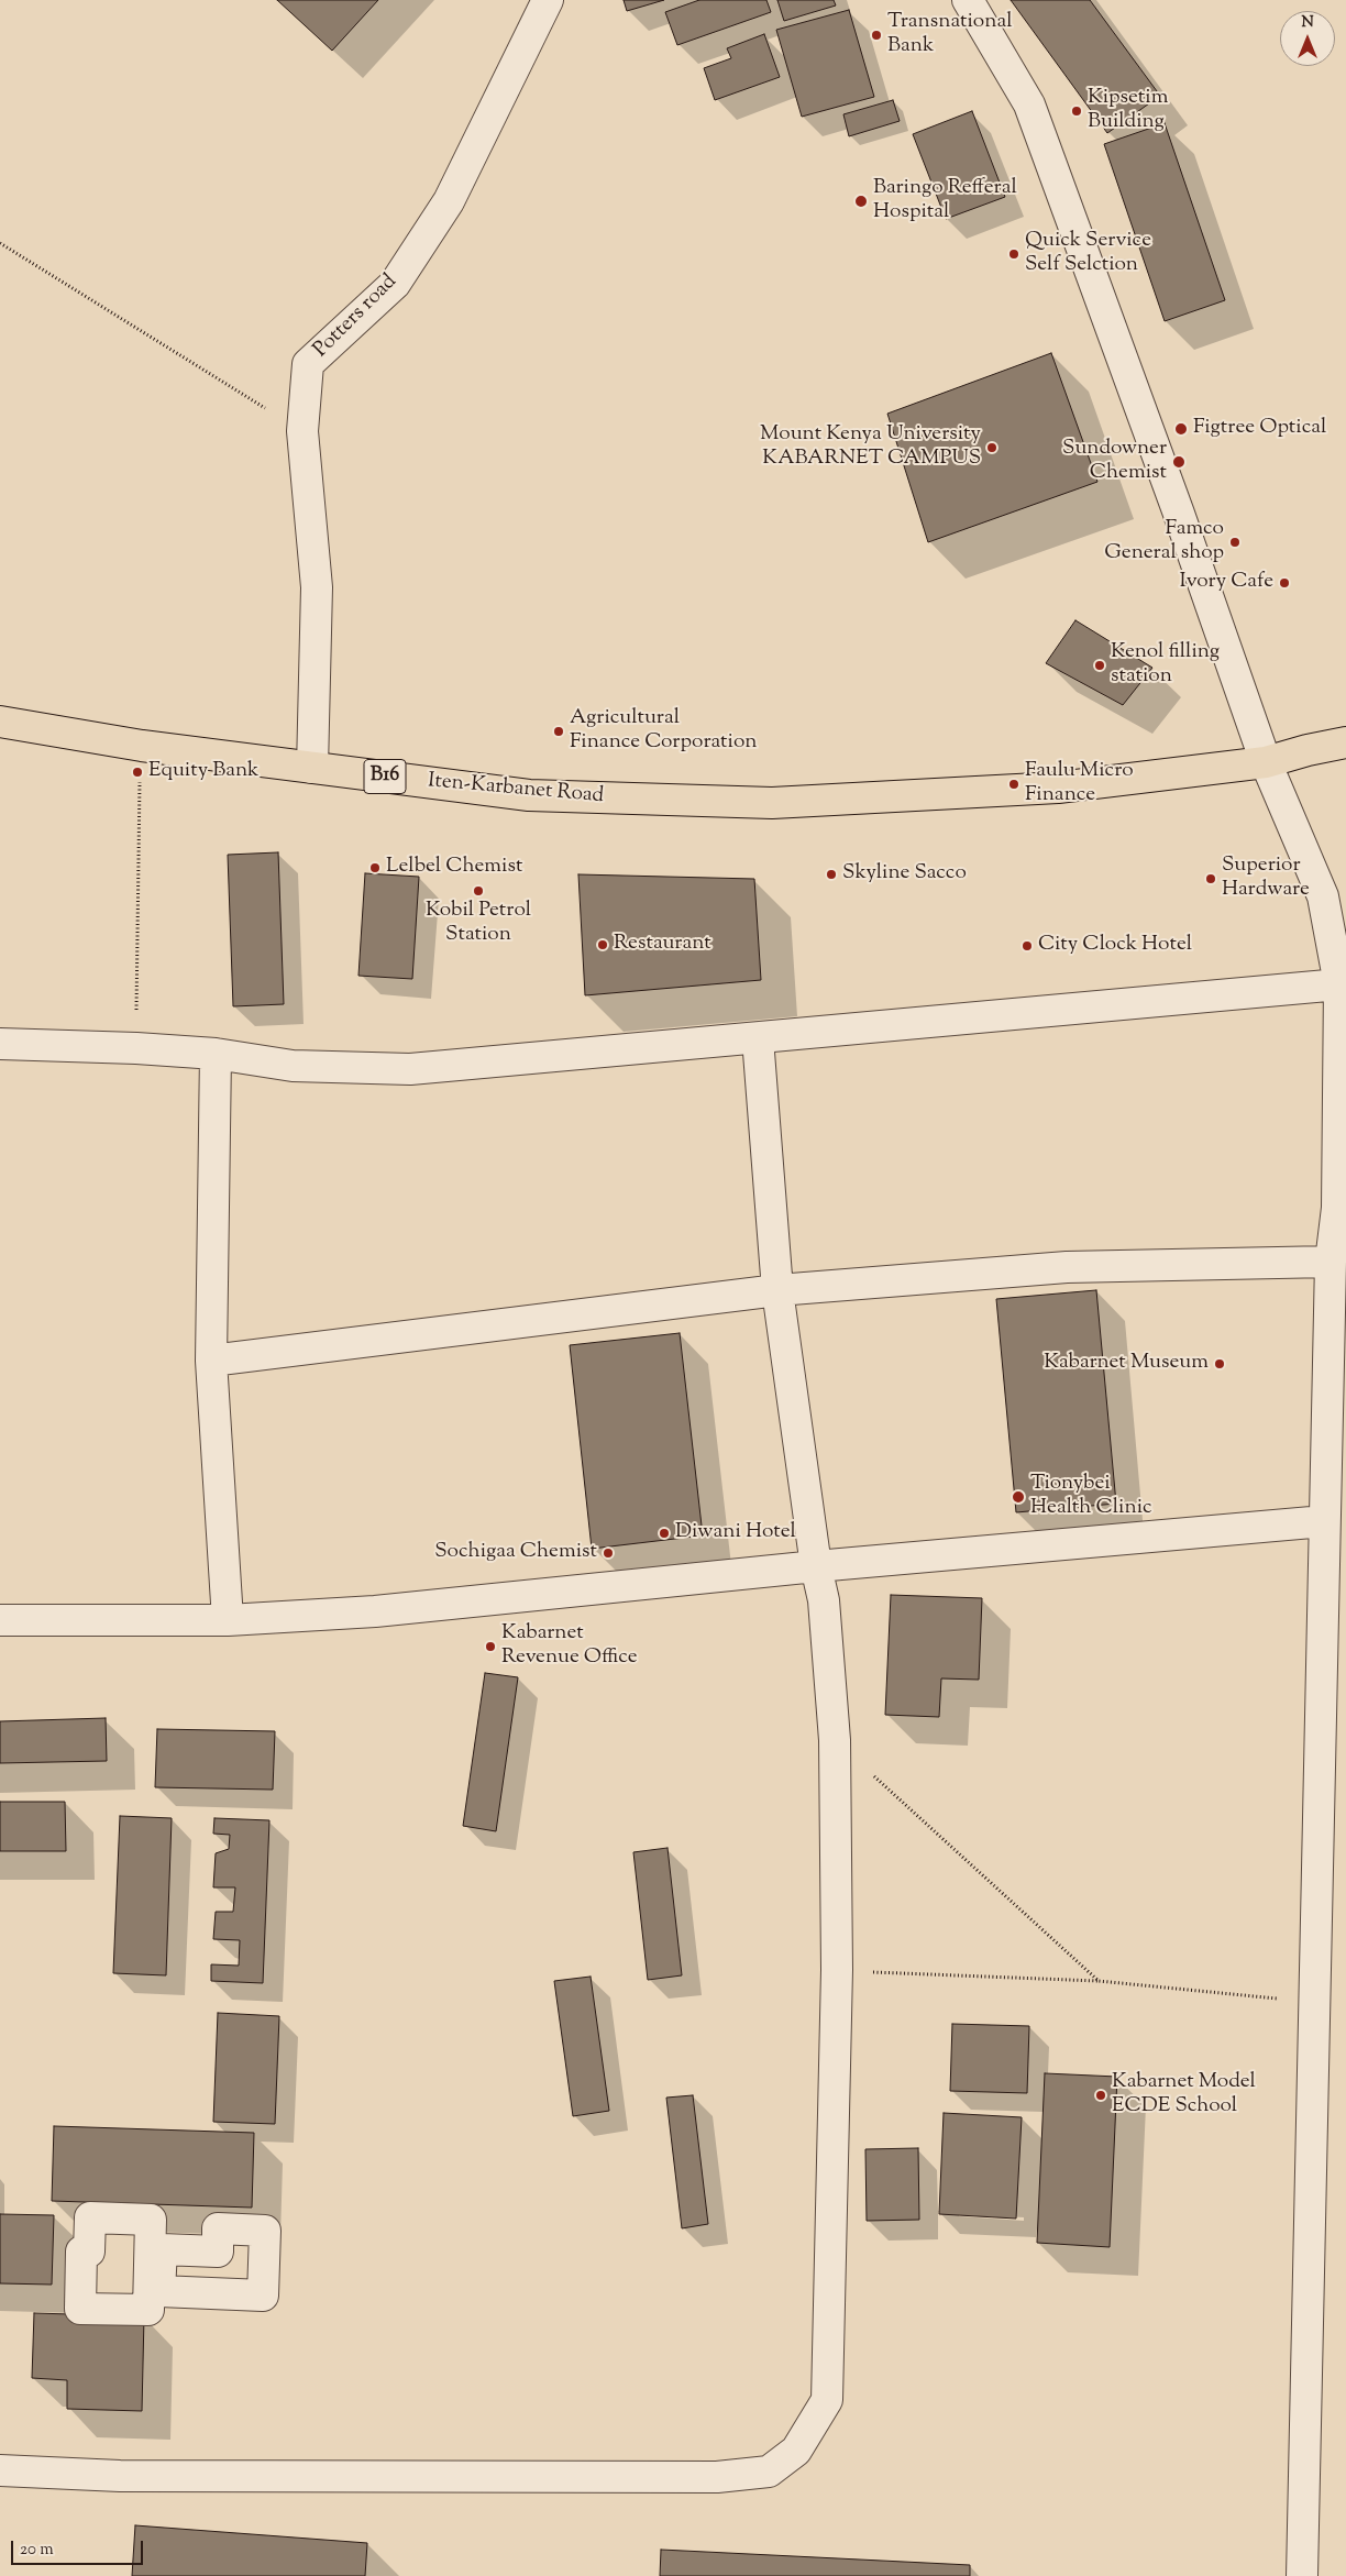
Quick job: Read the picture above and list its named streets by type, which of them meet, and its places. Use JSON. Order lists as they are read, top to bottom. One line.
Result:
{"streets":{"main road":["B16","Iten-Karbanet Road"],"street":["Potters road"]},"crossings":[["Potters road","Iten-Karbanet Road"],["B16","Iten-Karbanet Road"]],"places":["Transnational Bank","Kipsetim Building","Baringo Refferal Hospital","Quick Service Self Selction","Figtree Optical","Mount Kenya University KABARNET CAMPUS","Sundowner Chemist","Famco General shop","Ivory Cafe","Kenol filling station","Agricultural Finance Corporation","Equity Bank","Faulu Micro Finance","Lelbel Chemist","Skyline Sacco","Superior Hardware","Kobil Petrol Station","Restaurant","City Clock Hotel","Kabarnet Museum","Tionybei Health Clinic","Diwani Hotel","Sochigaa Chemist","Kabarnet Revenue Office","Kabarnet Model ECDE School"],"scale_bar":"20 m","north":"top"}
